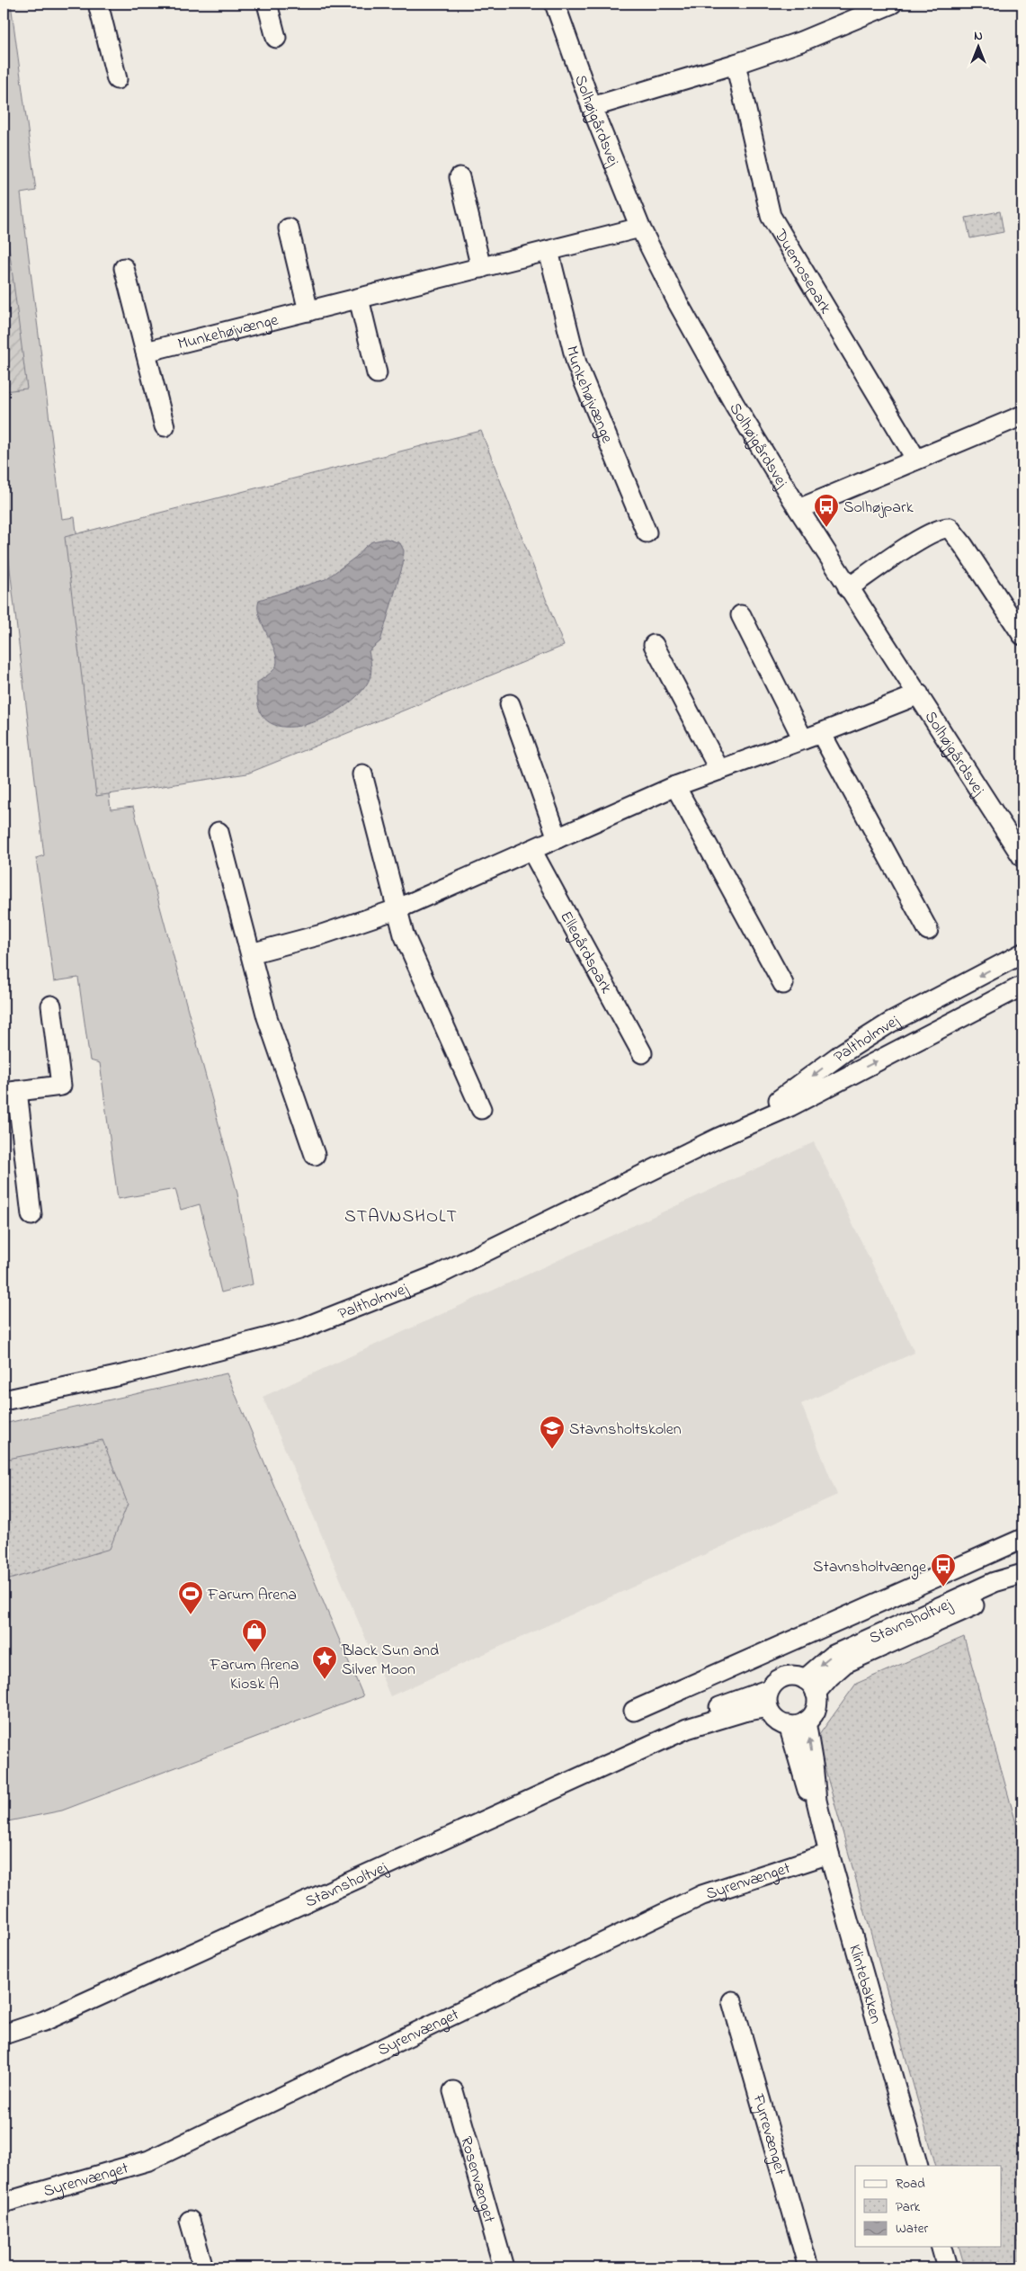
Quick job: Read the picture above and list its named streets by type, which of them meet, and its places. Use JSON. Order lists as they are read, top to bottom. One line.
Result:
{"streets":{"street":["Solhøjgårdsvej","Duemosepark","Munkehøjvænge","Ellegårdspark","Paltholmvej","Stavnsholtvej","Syrenvænget","Klintebakken","Fyrrevænget","Rosenvænget"]},"crossings":[["Solhøjgårdsvej","Munkehøjvænge"],["Stavnsholtvej","Klintebakken"],["Syrenvænget","Klintebakken"]],"districts":["STAVNSHOLT"],"places":{"bus stop":["Solhøjpark","Stavnsholtvænge"],"school or university":["Stavnsholtskolen"],"sports":["Farum Arena"],"shop":["Farum Arena Kiosk A"],"place":["Black Sun and Silver Moon"]},"legend":["Road","Park","Water"],"north":"top"}
